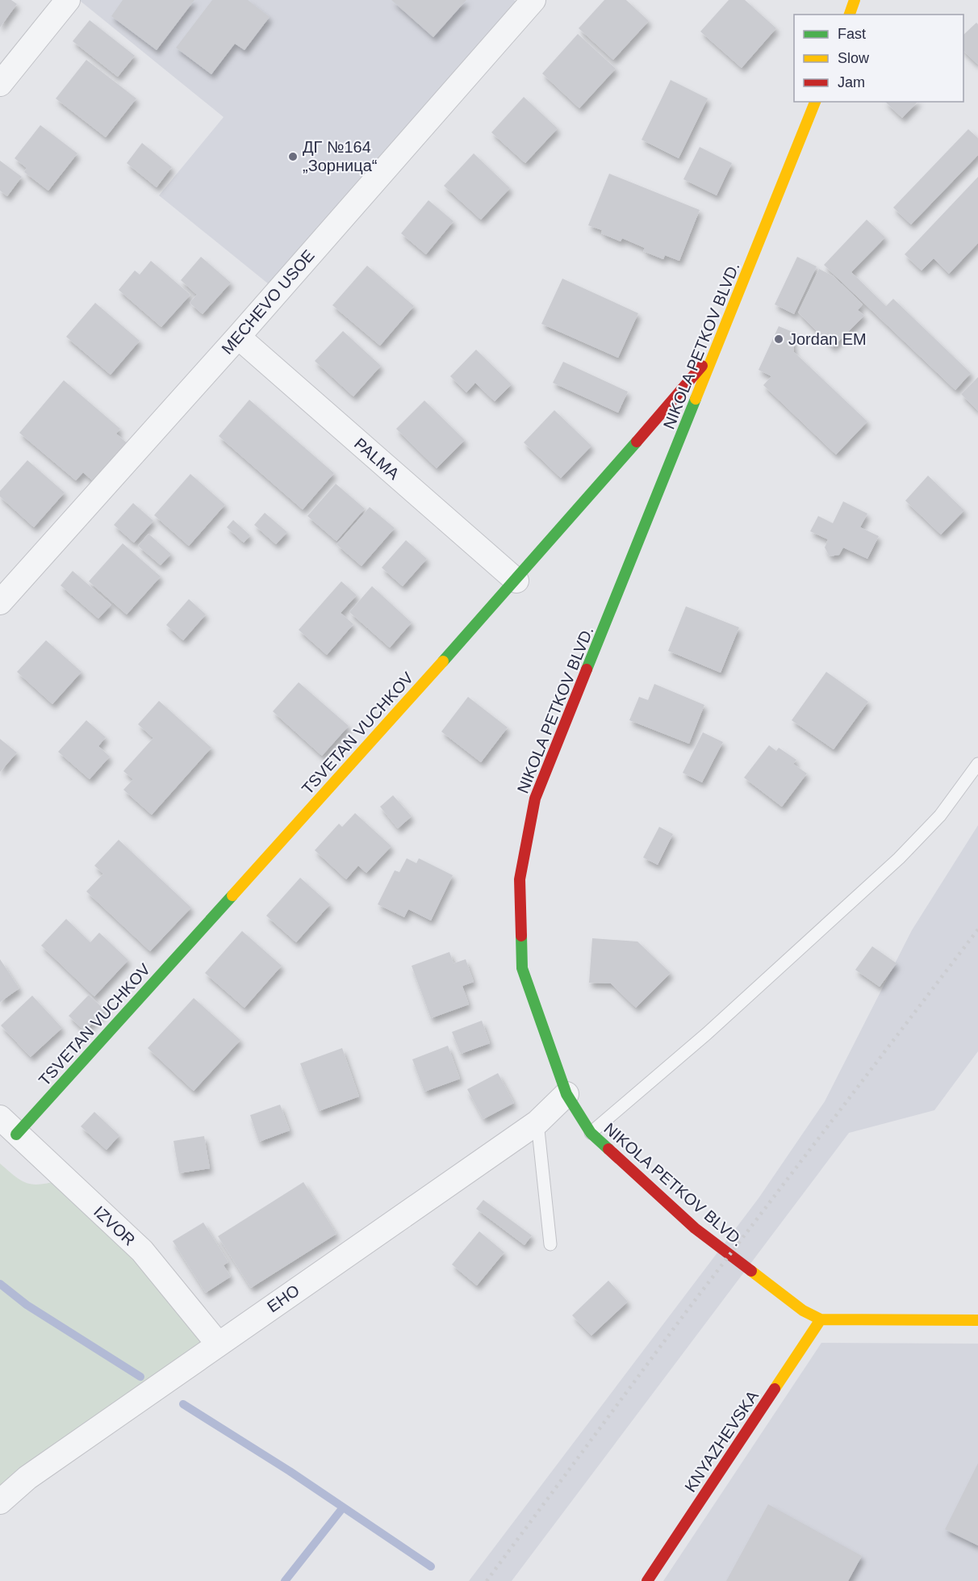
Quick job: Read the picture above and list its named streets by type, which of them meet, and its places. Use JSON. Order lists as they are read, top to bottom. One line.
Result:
{"streets":{"street":["MECHEVO USOE","NIKOLA PETKOV BLVD.","PALMA","TSVETAN VUCHKOV","IZVOR","EHO","KNYAZHEVSKA"]},"crossings":[["MECHEVO USOE","PALMA"],["NIKOLA PETKOV BLVD.","TSVETAN VUCHKOV"],["NIKOLA PETKOV BLVD.","EHO"],["NIKOLA PETKOV BLVD.","KNYAZHEVSKA"],["PALMA","TSVETAN VUCHKOV"],["TSVETAN VUCHKOV","IZVOR"],["IZVOR","EHO"]],"places":["ДГ №164 „Зорница“","Jordan EM"],"legend":["Fast","Slow","Jam"]}
